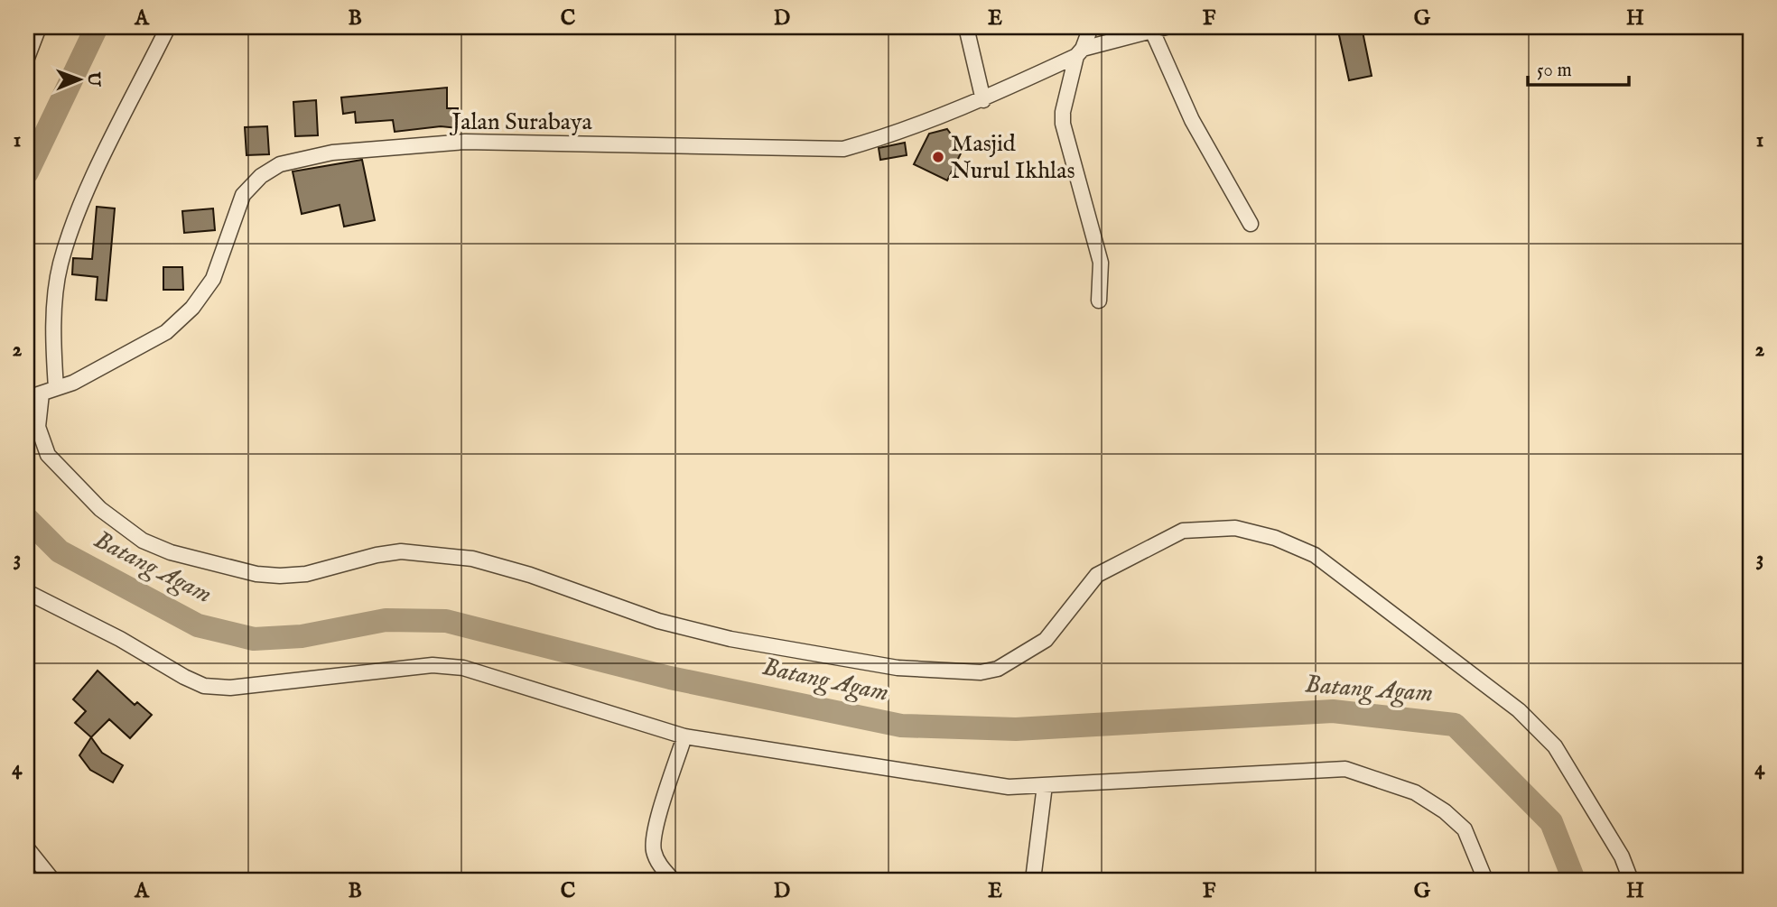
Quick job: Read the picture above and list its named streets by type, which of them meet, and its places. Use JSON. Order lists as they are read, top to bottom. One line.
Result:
{"streets":{"street":["Jalan Surabaya"]},"water":["Batang Agam"],"places":["Masjid Nurul Ikhlas"],"scale_bar":"50 m","north":"right","grid":{"columns":["A","B","C","D","E","F","G","H"],"rows":["1","2","3","4"]}}
